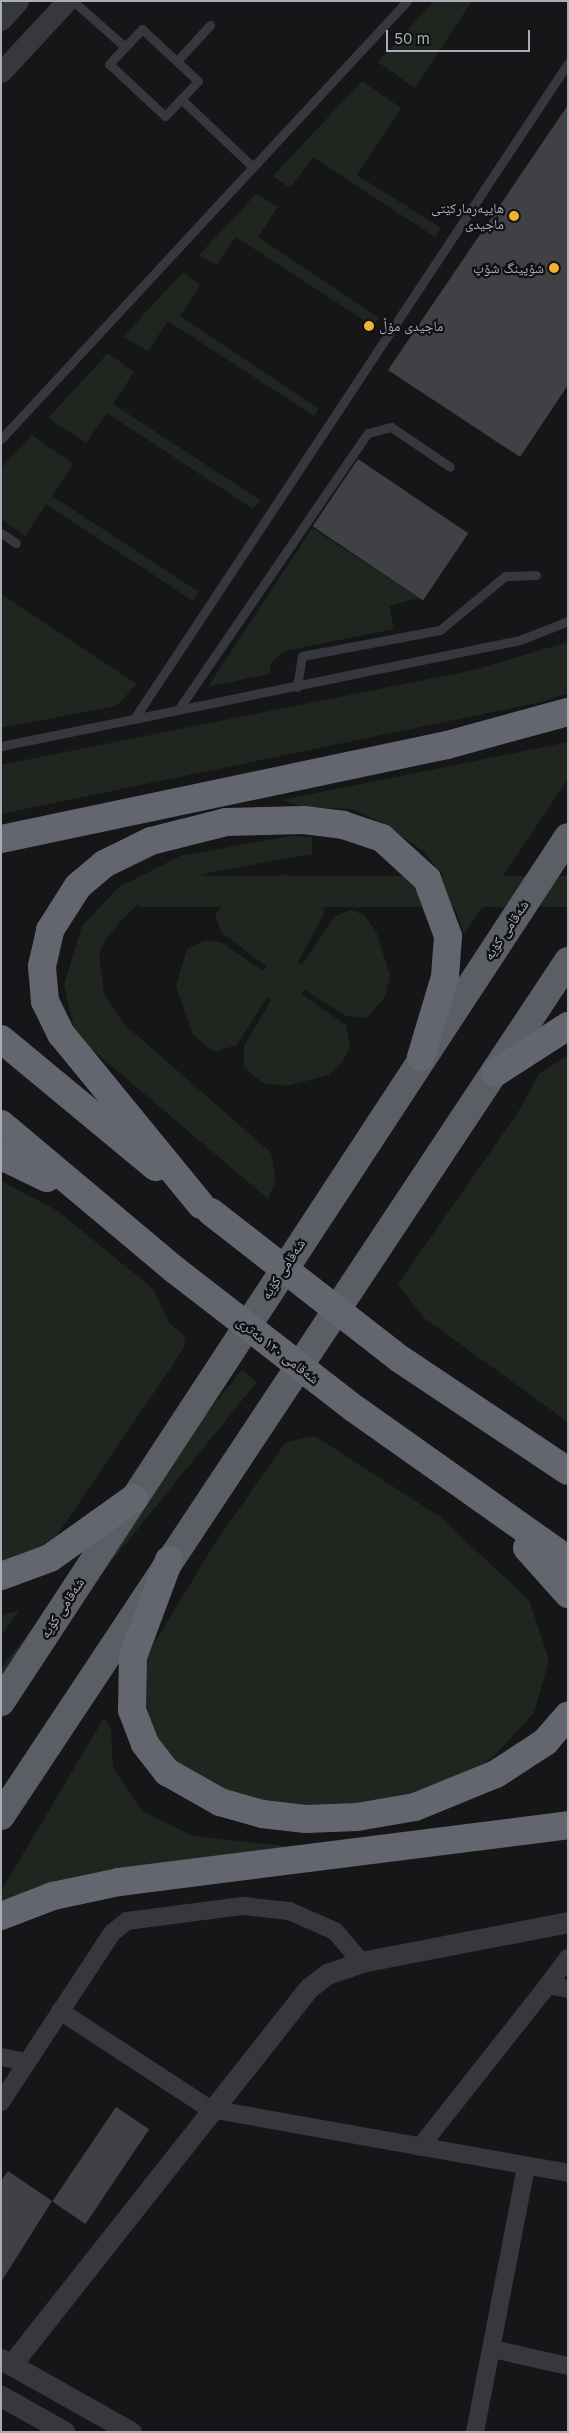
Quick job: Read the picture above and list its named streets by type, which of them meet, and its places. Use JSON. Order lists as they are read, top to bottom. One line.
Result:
{"streets":{"highway":["شەقامی کۆیە","شەقامی ١٢٠ مەتری"]},"places":["هایپەرمارکێتی ماجیدی","شۆپینگ شۆپ","ماجیدی مۆڵ"],"scale_bar":"50 m"}
